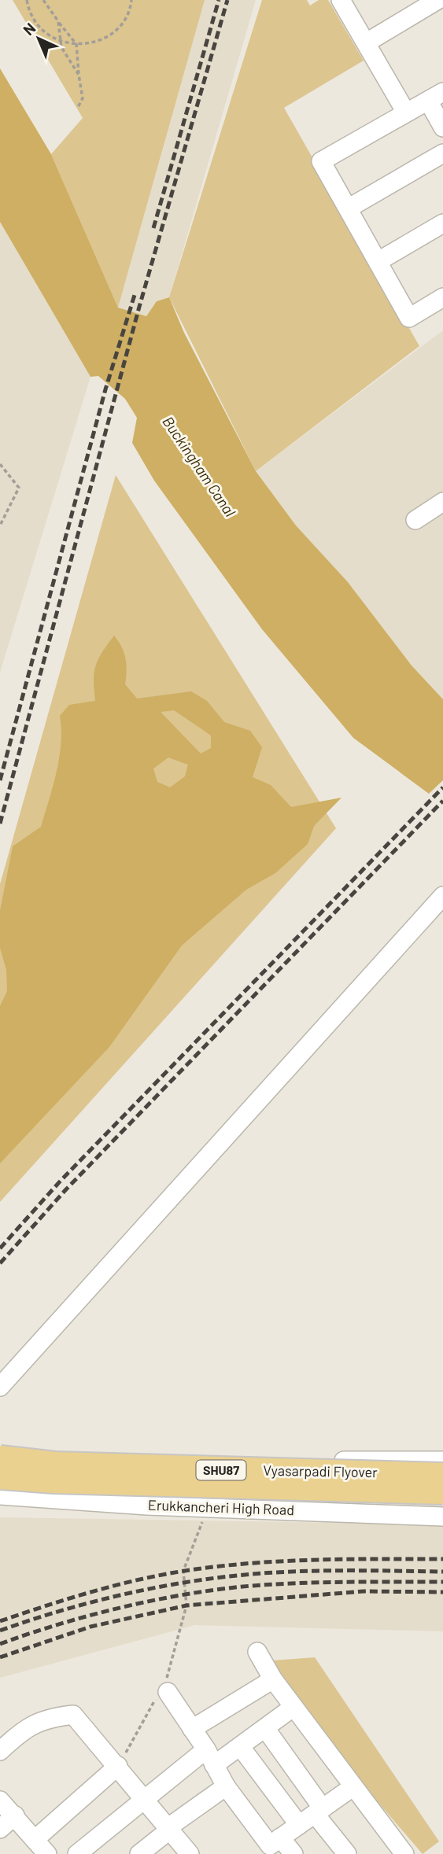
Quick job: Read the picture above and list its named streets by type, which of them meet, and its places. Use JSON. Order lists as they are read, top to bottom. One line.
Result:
{"streets":{"main road":["SHU87","Vyasarpadi Flyover"],"street":["Erukkancheri High Road"]},"water":["Buckingham Canal"],"north":"top left"}
